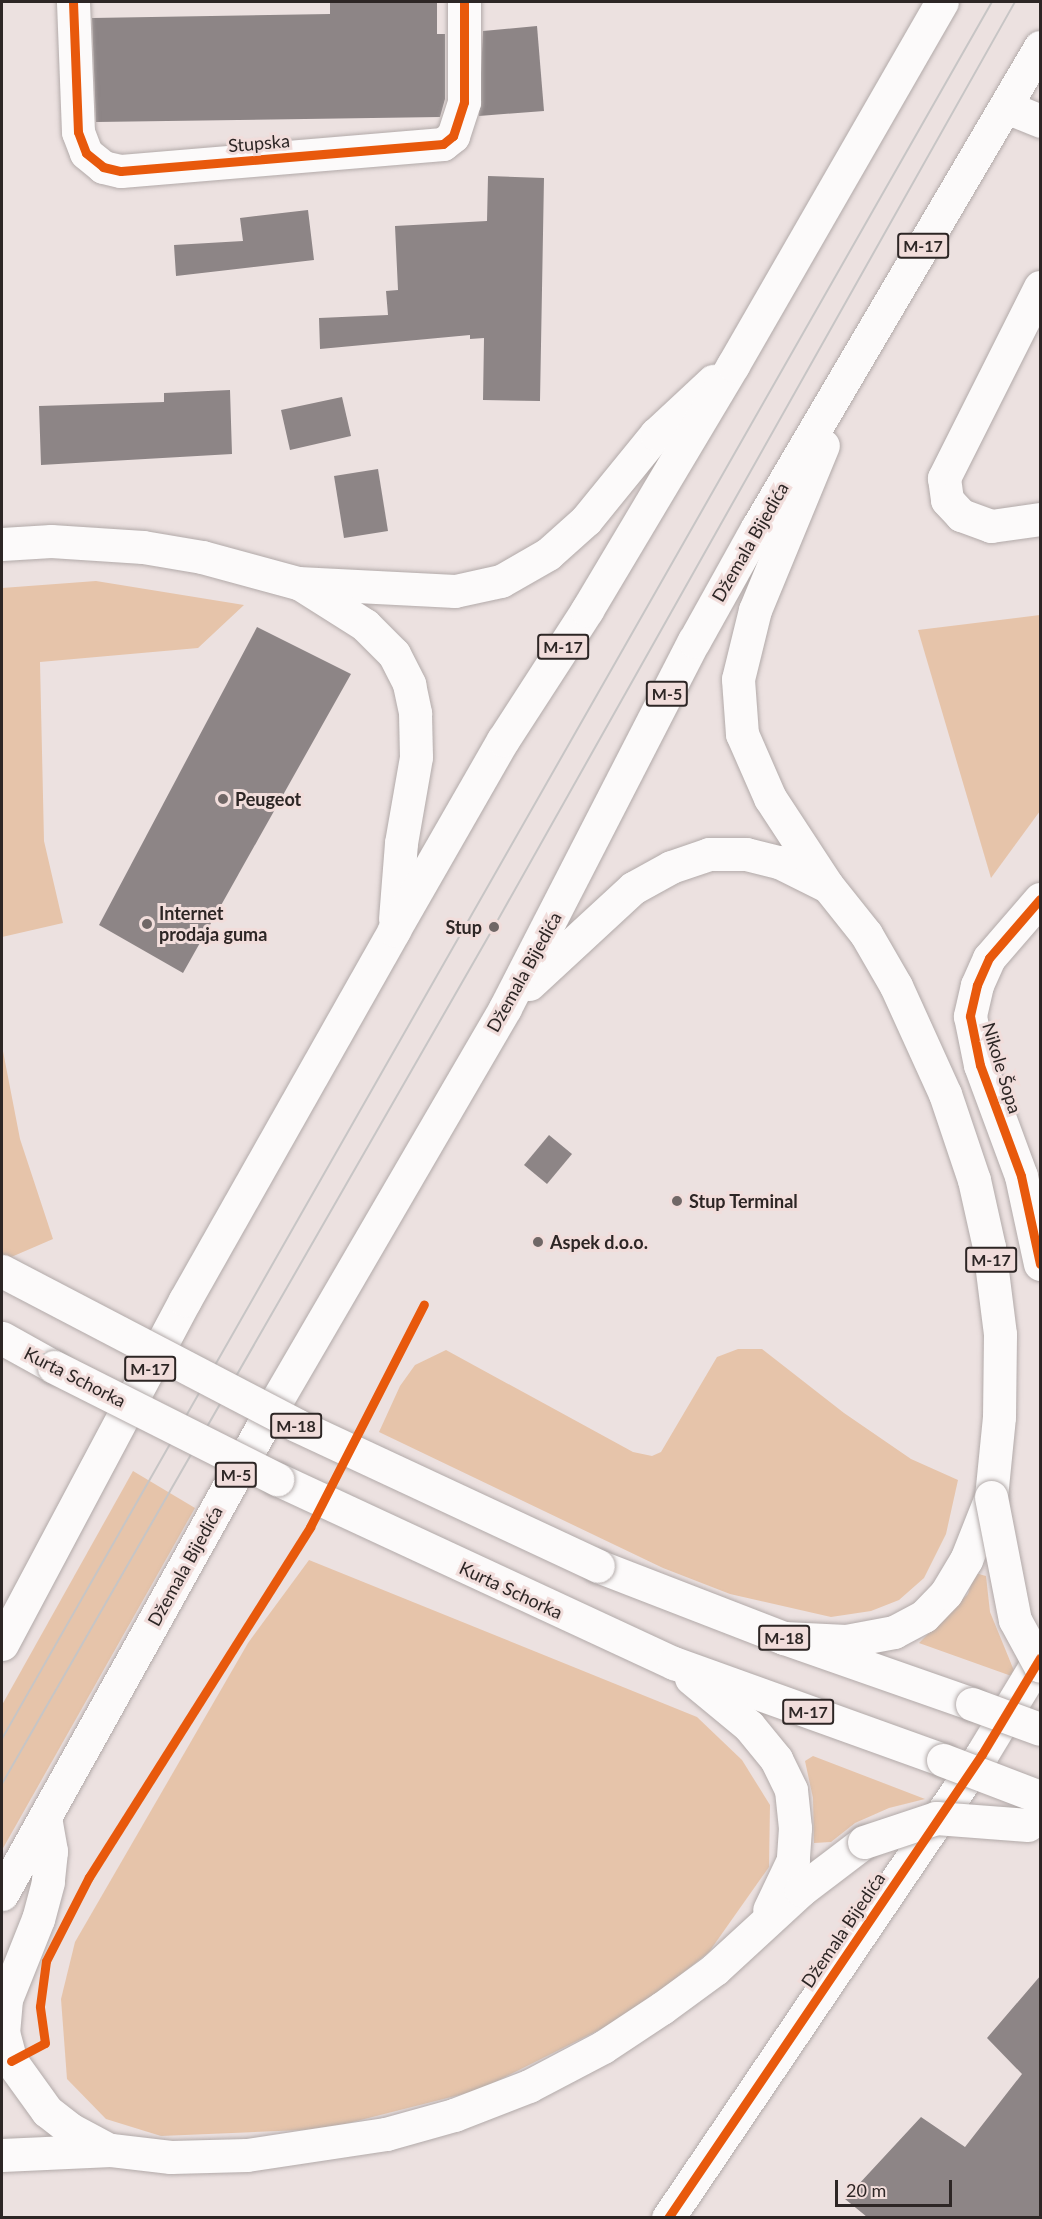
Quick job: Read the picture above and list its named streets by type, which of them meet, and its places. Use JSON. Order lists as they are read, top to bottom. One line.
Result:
{"streets":{"main road":["Stupska","M-17","Džemala Bijedića","M-5","Nikole Šopa","Kurta Schorka","M-18"]},"crossings":[["M-17","Džemala Bijedića"]],"places":["Peugeot","Internet prodaja guma","Stup","Stup Terminal","Aspek d.o.o."],"scale_bar":"20 m"}
